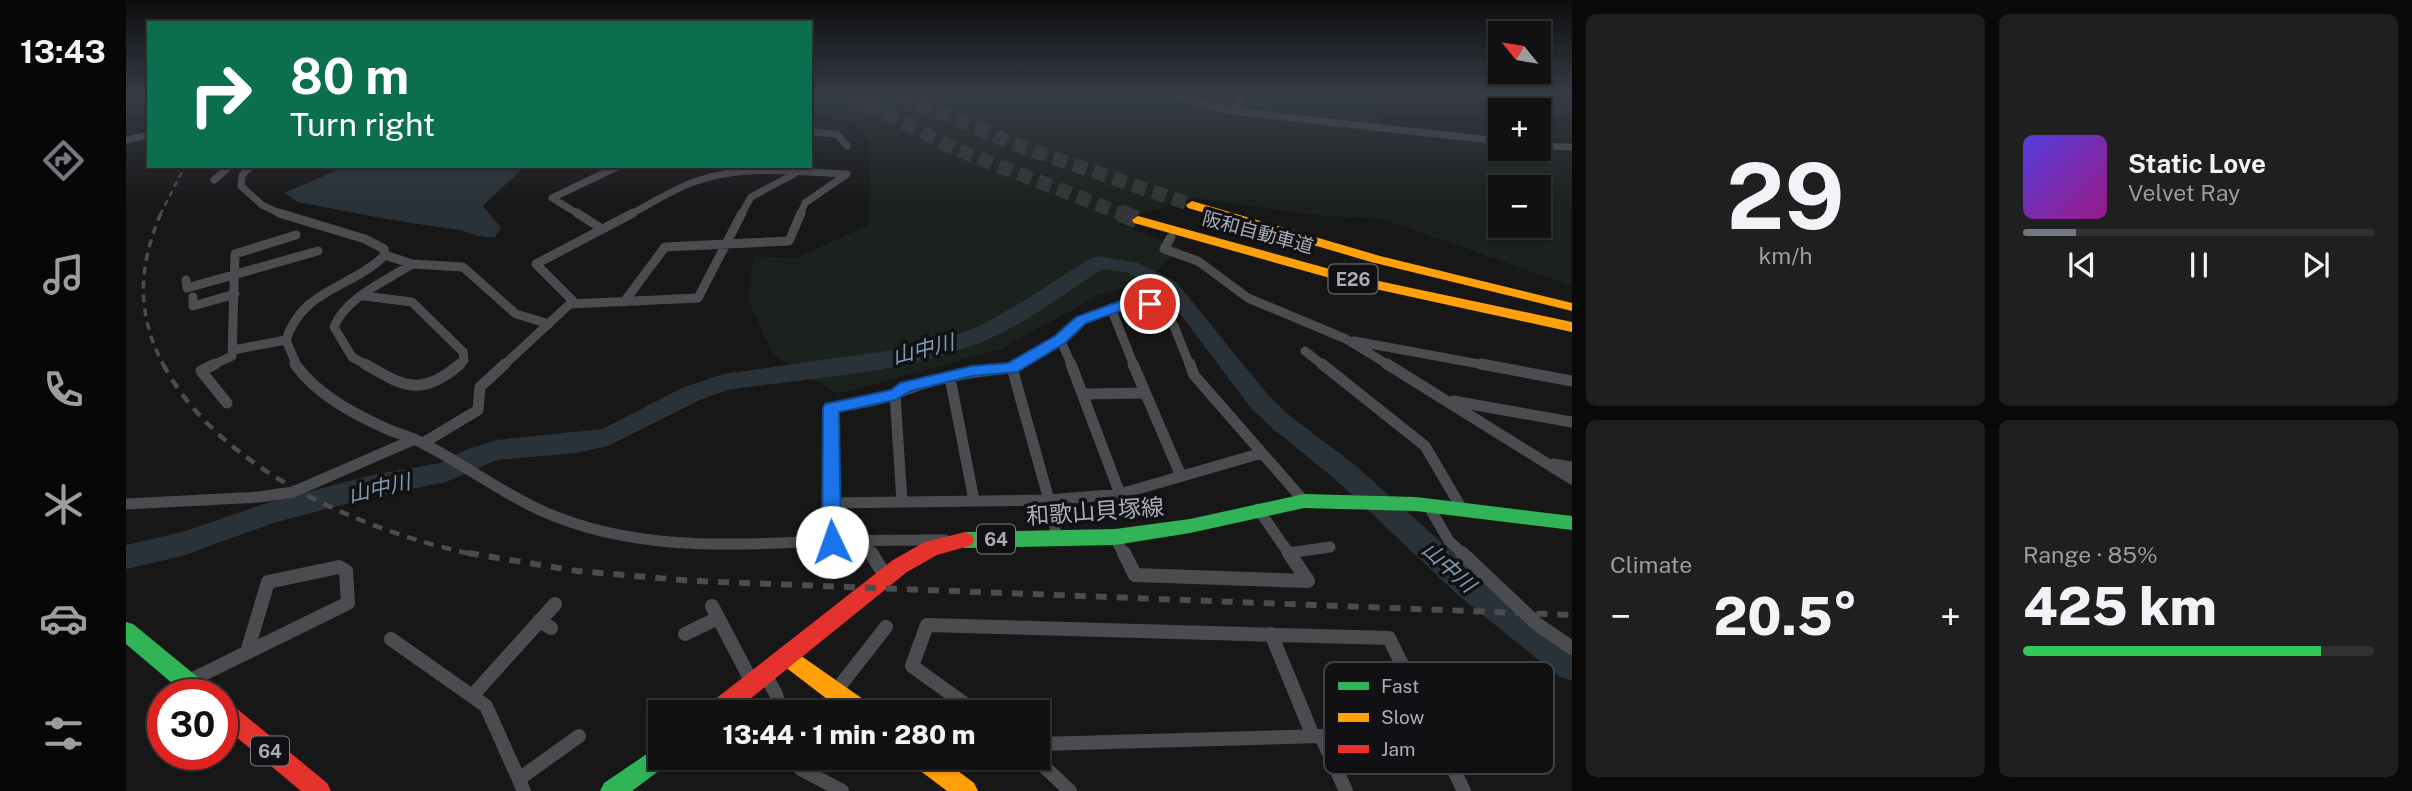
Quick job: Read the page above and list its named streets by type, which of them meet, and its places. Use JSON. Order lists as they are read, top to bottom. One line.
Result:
{"streets":{"main road":["阪和自動車道","E26","和歌山貝塚線","64"]},"water":["山中川"],"legend":["Fast","Slow","Jam"],"north":"top left","page":{"tabs":"13:43","tile":[["29","km/h"],"Climate",["Range · 85%","425 km"]],"map_buttons":["+","−"],"turn":["80 m","Turn right"],"song":["Static Love","Velvet Ray"],"heat":["−","20.5°","+"],"limit":"30","trip":"13:44 · 1 min · 280 m"}}
